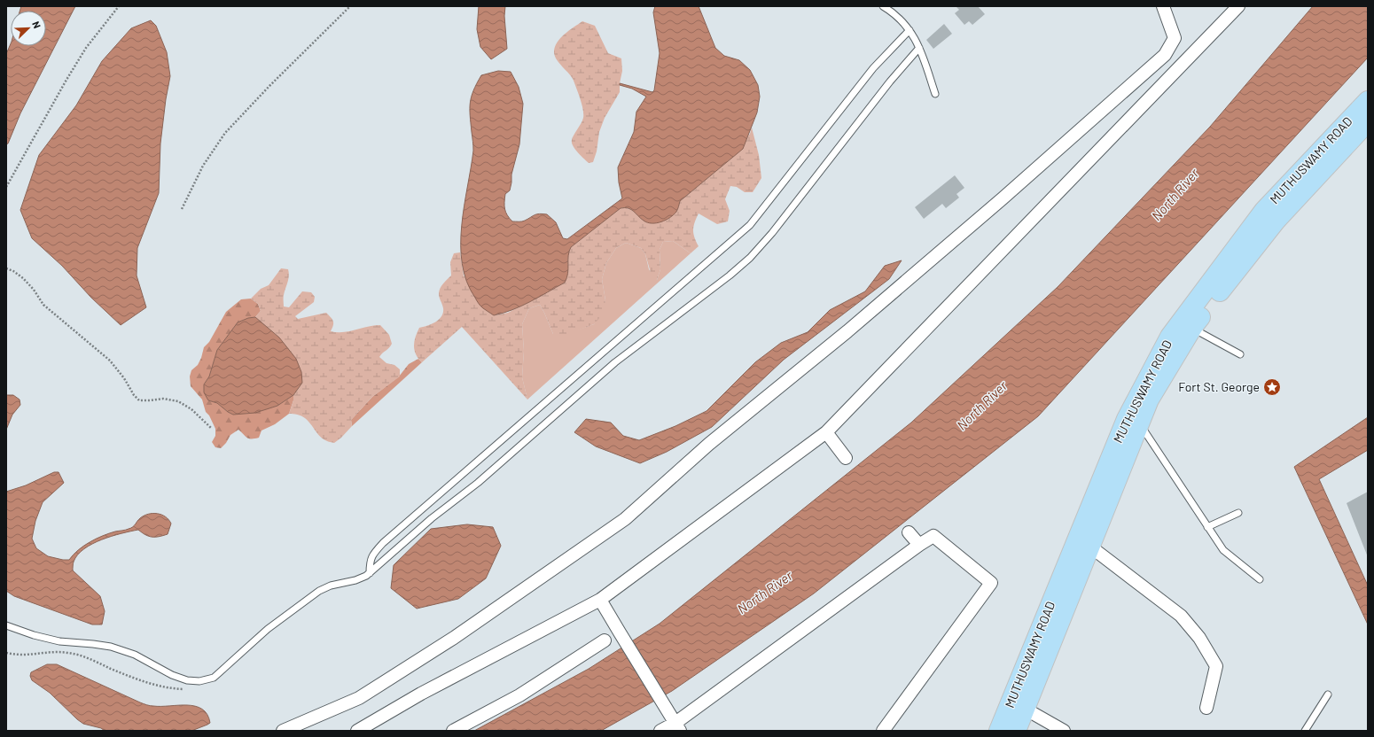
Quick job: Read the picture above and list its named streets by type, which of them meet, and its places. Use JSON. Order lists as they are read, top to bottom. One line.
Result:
{"streets":{"main road":["MUTHUSWAMY ROAD"]},"water":["North River"],"places":{"place":["Fort St. George"]},"north":"top right"}
